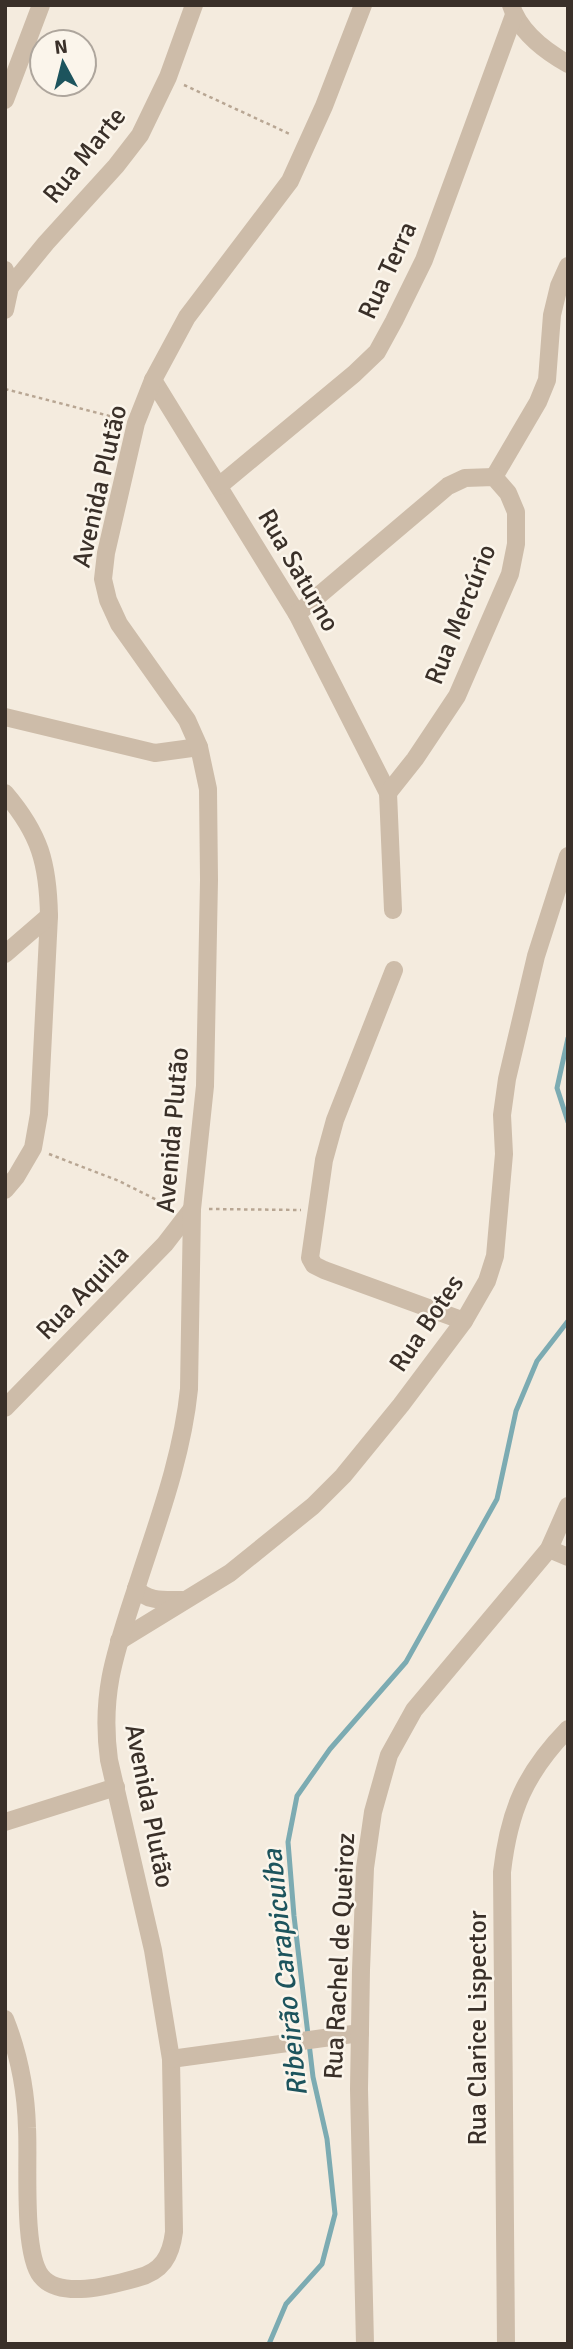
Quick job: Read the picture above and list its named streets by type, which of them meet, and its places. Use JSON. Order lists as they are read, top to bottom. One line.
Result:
{"streets":{"street":["Rua Marte","Rua Terra","Avenida Plutão","Rua Saturno","Rua Mercúrio","Rua Aquila","Rua Botes","Rua Rachel de Queiroz","Rua Clarice Lispector"]},"crossings":[["Rua Terra","Rua Saturno"],["Avenida Plutão","Rua Saturno"],["Avenida Plutão","Rua Aquila"],["Avenida Plutão","Rua Botes"],["Rua Saturno","Rua Mercúrio"]],"water":["Ribeirão Carapicuíba"],"north":"top"}
